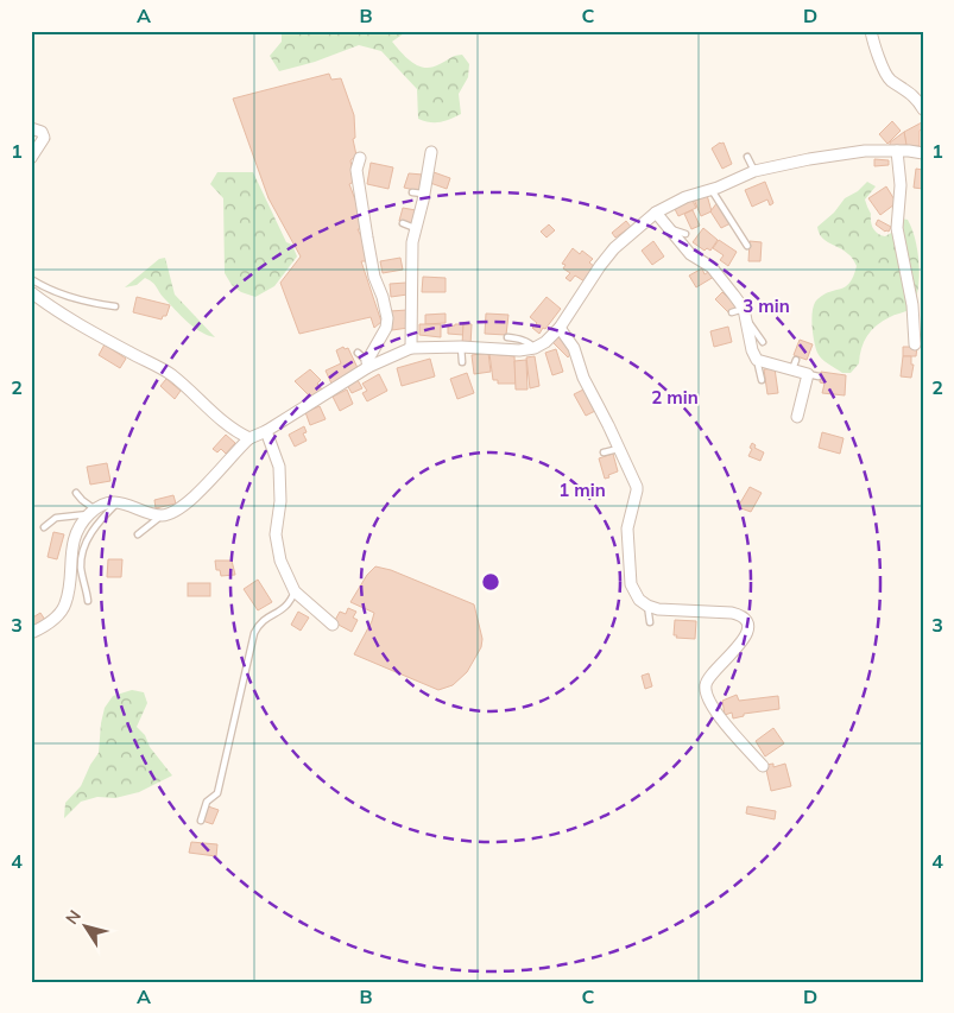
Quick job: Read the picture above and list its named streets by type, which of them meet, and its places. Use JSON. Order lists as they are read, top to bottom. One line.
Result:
{"north":"top left","grid":{"columns":["A","B","C","D"],"rows":["1","2","3","4"]},"rings":["3 min","2 min","1 min"]}
